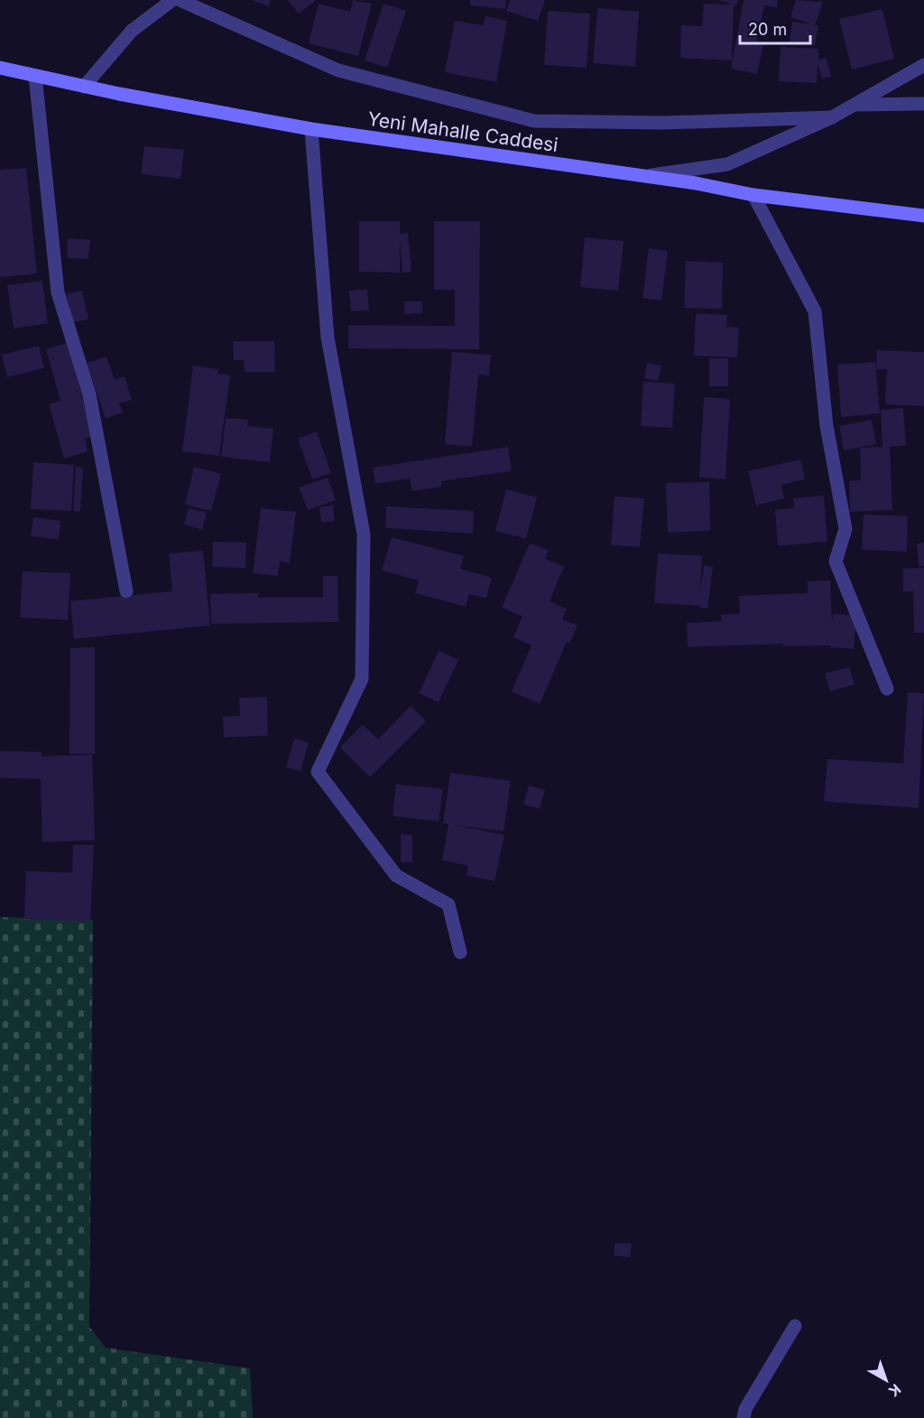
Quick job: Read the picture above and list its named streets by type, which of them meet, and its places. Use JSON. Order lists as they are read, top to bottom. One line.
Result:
{"streets":{"street":["Yeni Mahalle Caddesi"]},"scale_bar":"20 m","north":"bottom right"}
